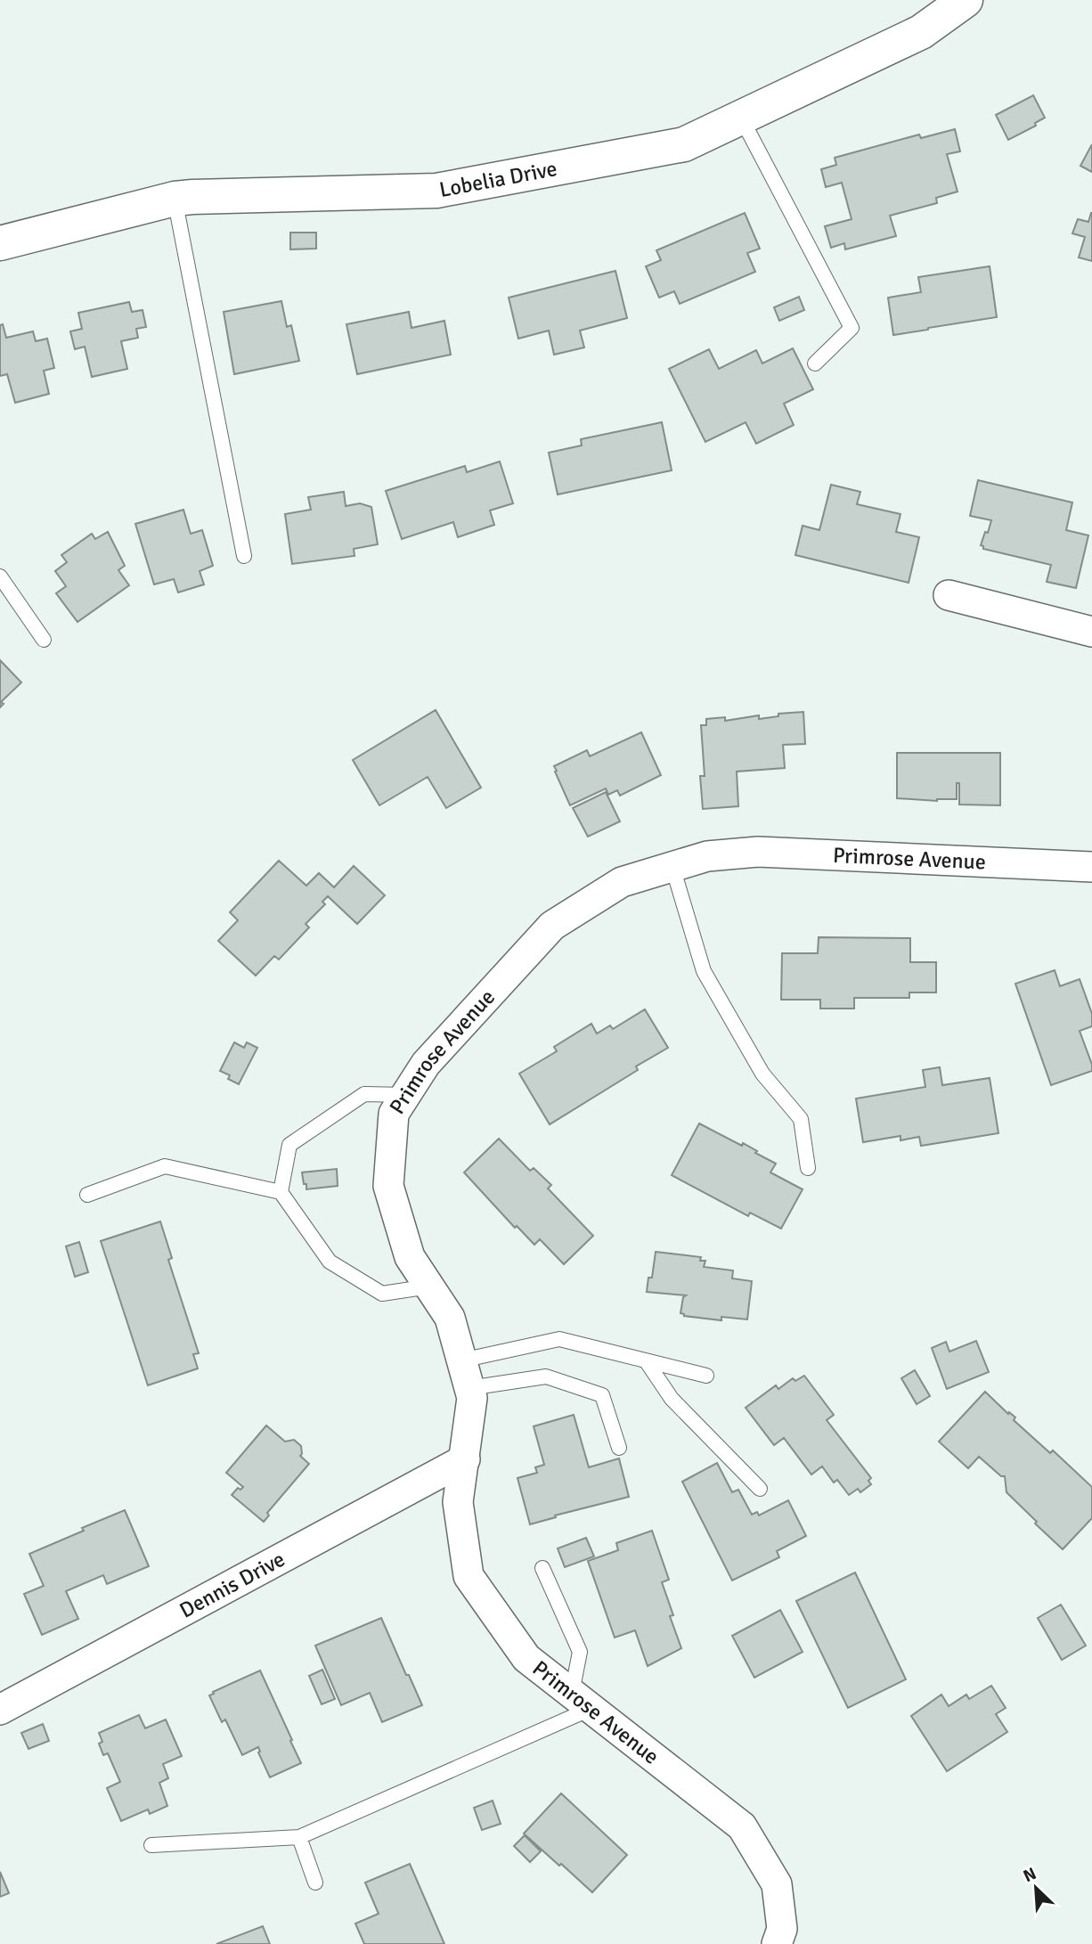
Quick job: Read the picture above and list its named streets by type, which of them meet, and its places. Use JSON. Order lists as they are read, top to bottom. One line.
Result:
{"streets":{"street":["Lobelia Drive","Primrose Avenue","Dennis Drive"]},"crossings":[["Primrose Avenue","Dennis Drive"]],"north":"top left"}
